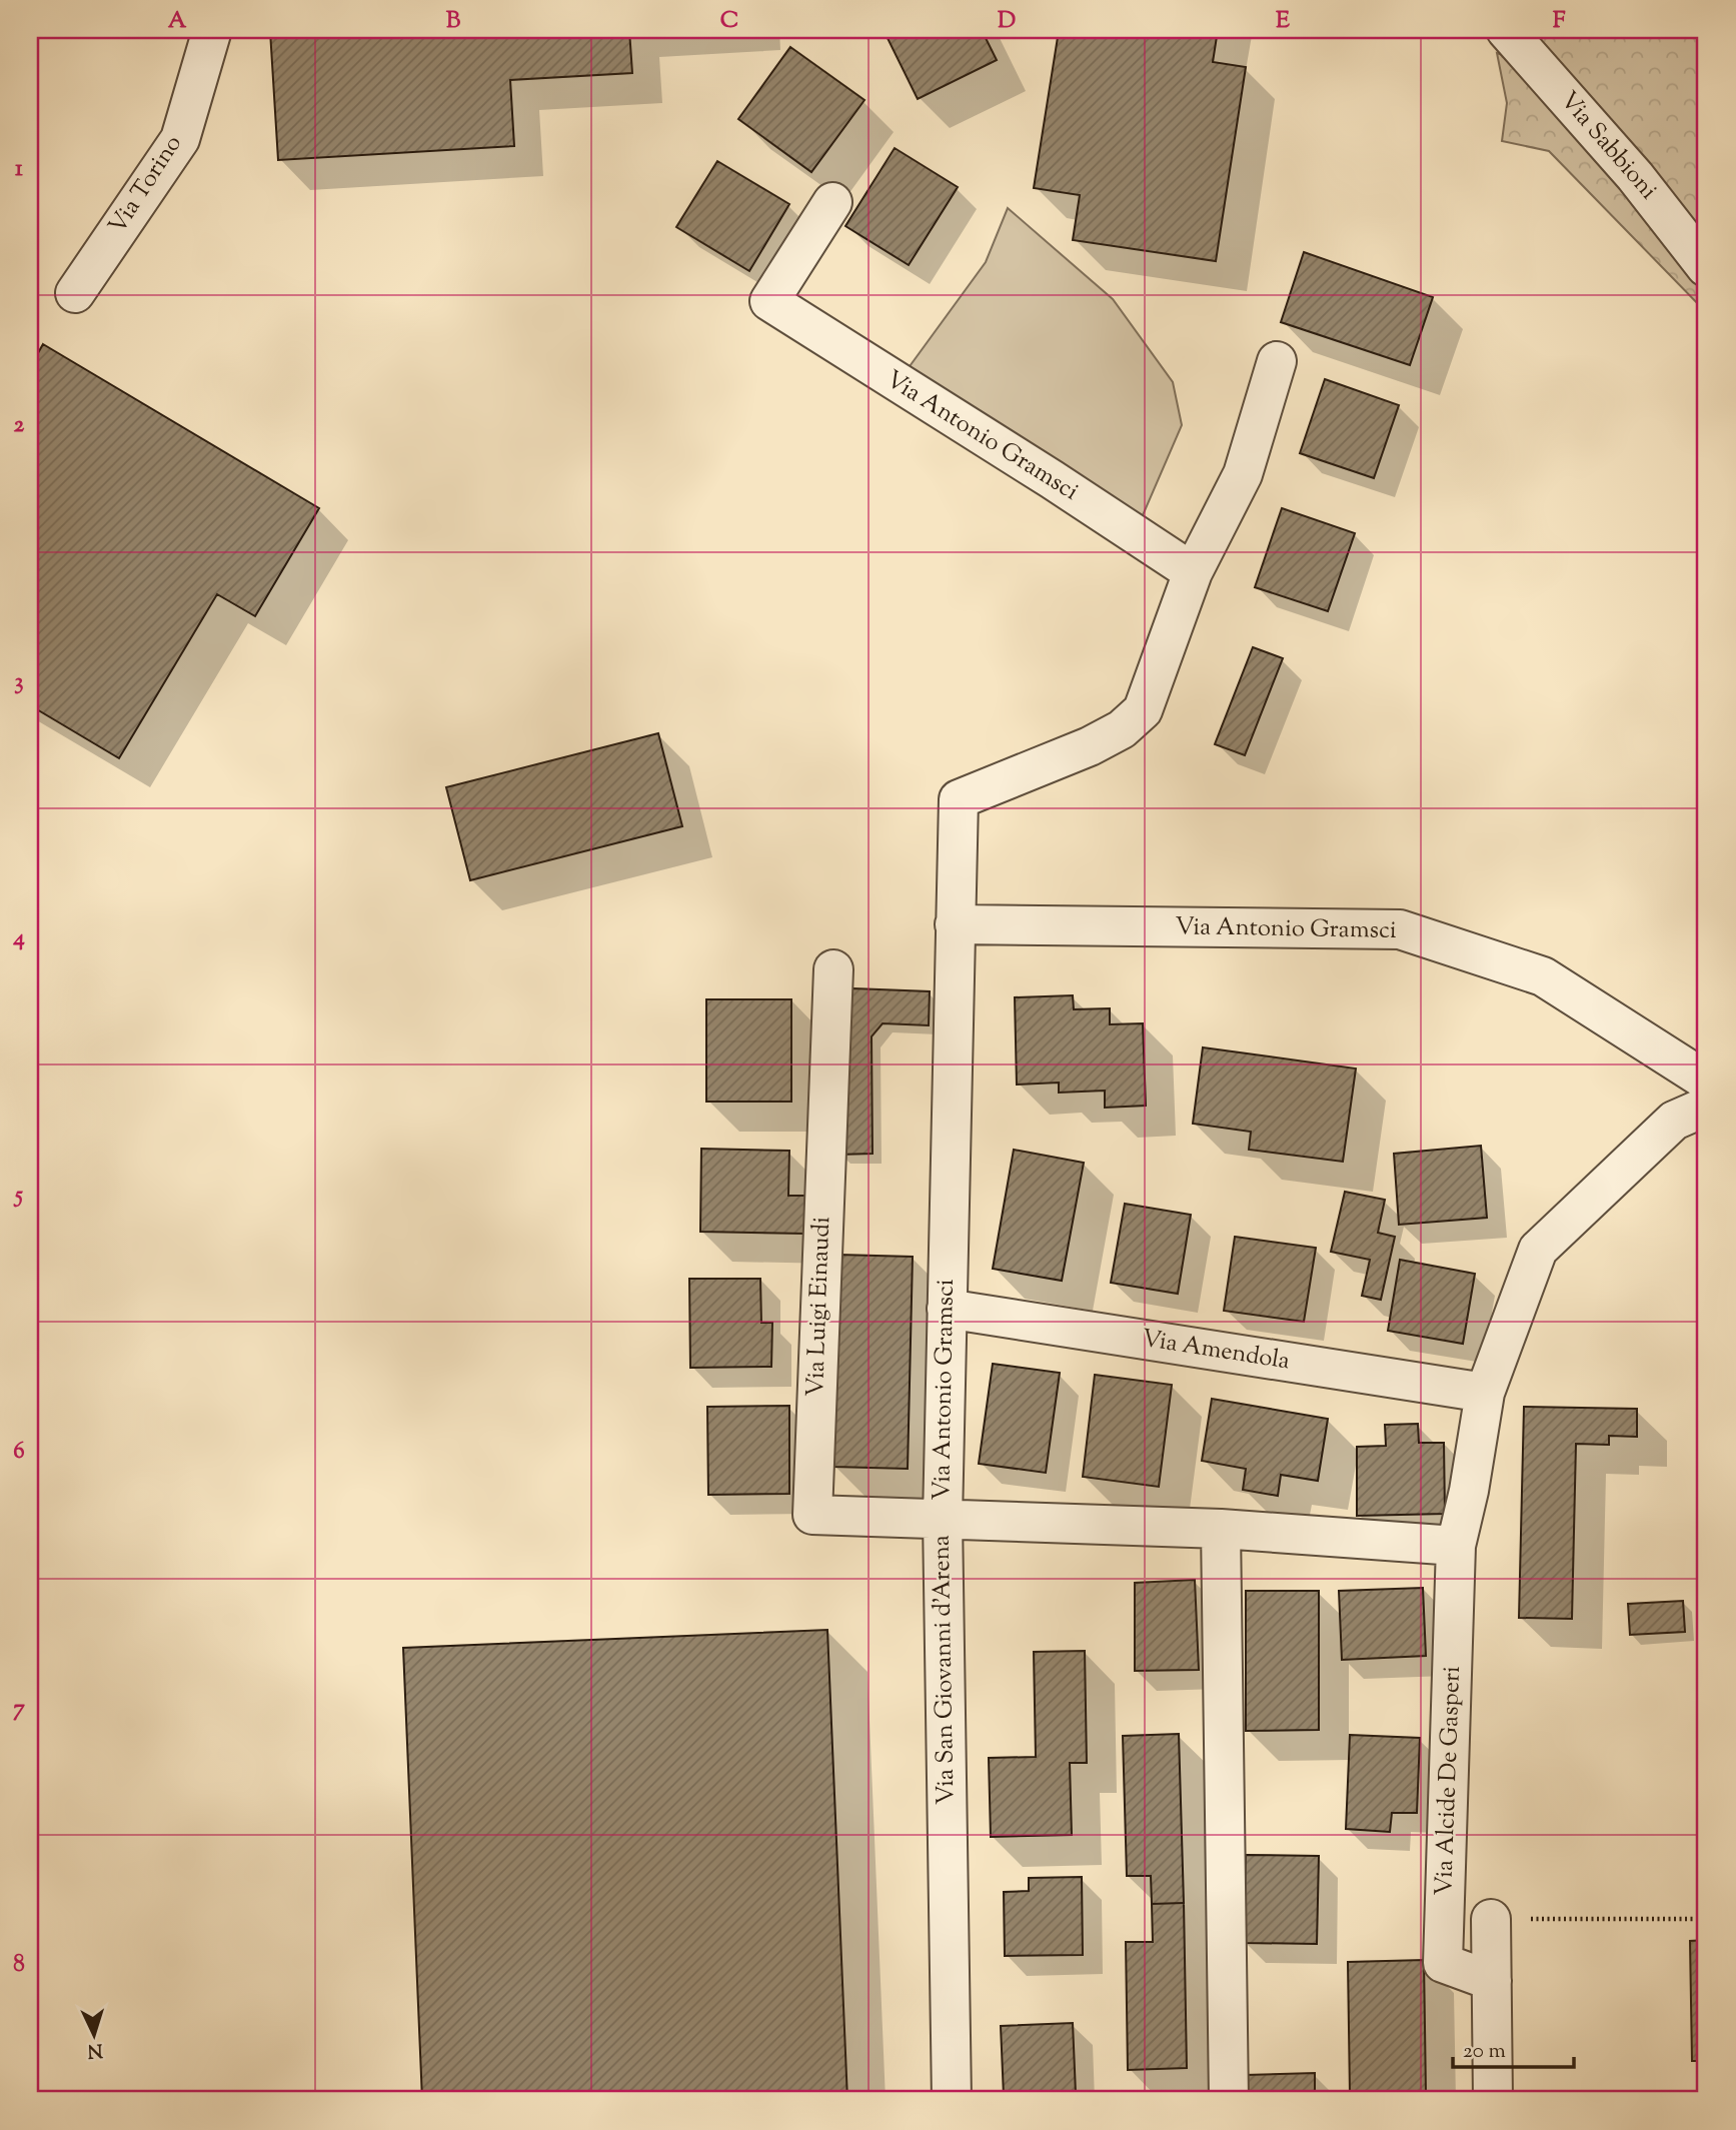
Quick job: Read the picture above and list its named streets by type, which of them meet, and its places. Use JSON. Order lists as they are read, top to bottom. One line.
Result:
{"streets":{"street":["Via Sabbioni","Via Torino","Via Antonio Gramsci","Via Luigi Einaudi","Via Amendola","Via San Giovanni d'Arena","Via Alcide De Gasperi"]},"crossings":[["Via Antonio Gramsci","Via Luigi Einaudi"],["Via Antonio Gramsci","Via Amendola"],["Via Antonio Gramsci","Via San Giovanni d'Arena"],["Via Luigi Einaudi","Via San Giovanni d'Arena"],["Via San Giovanni d'Arena","Via Alcide De Gasperi"]],"scale_bar":"20 m","north":"bottom","grid":{"columns":["A","B","C","D","E","F"],"rows":["1","2","3","4","5","6","7","8"]}}
